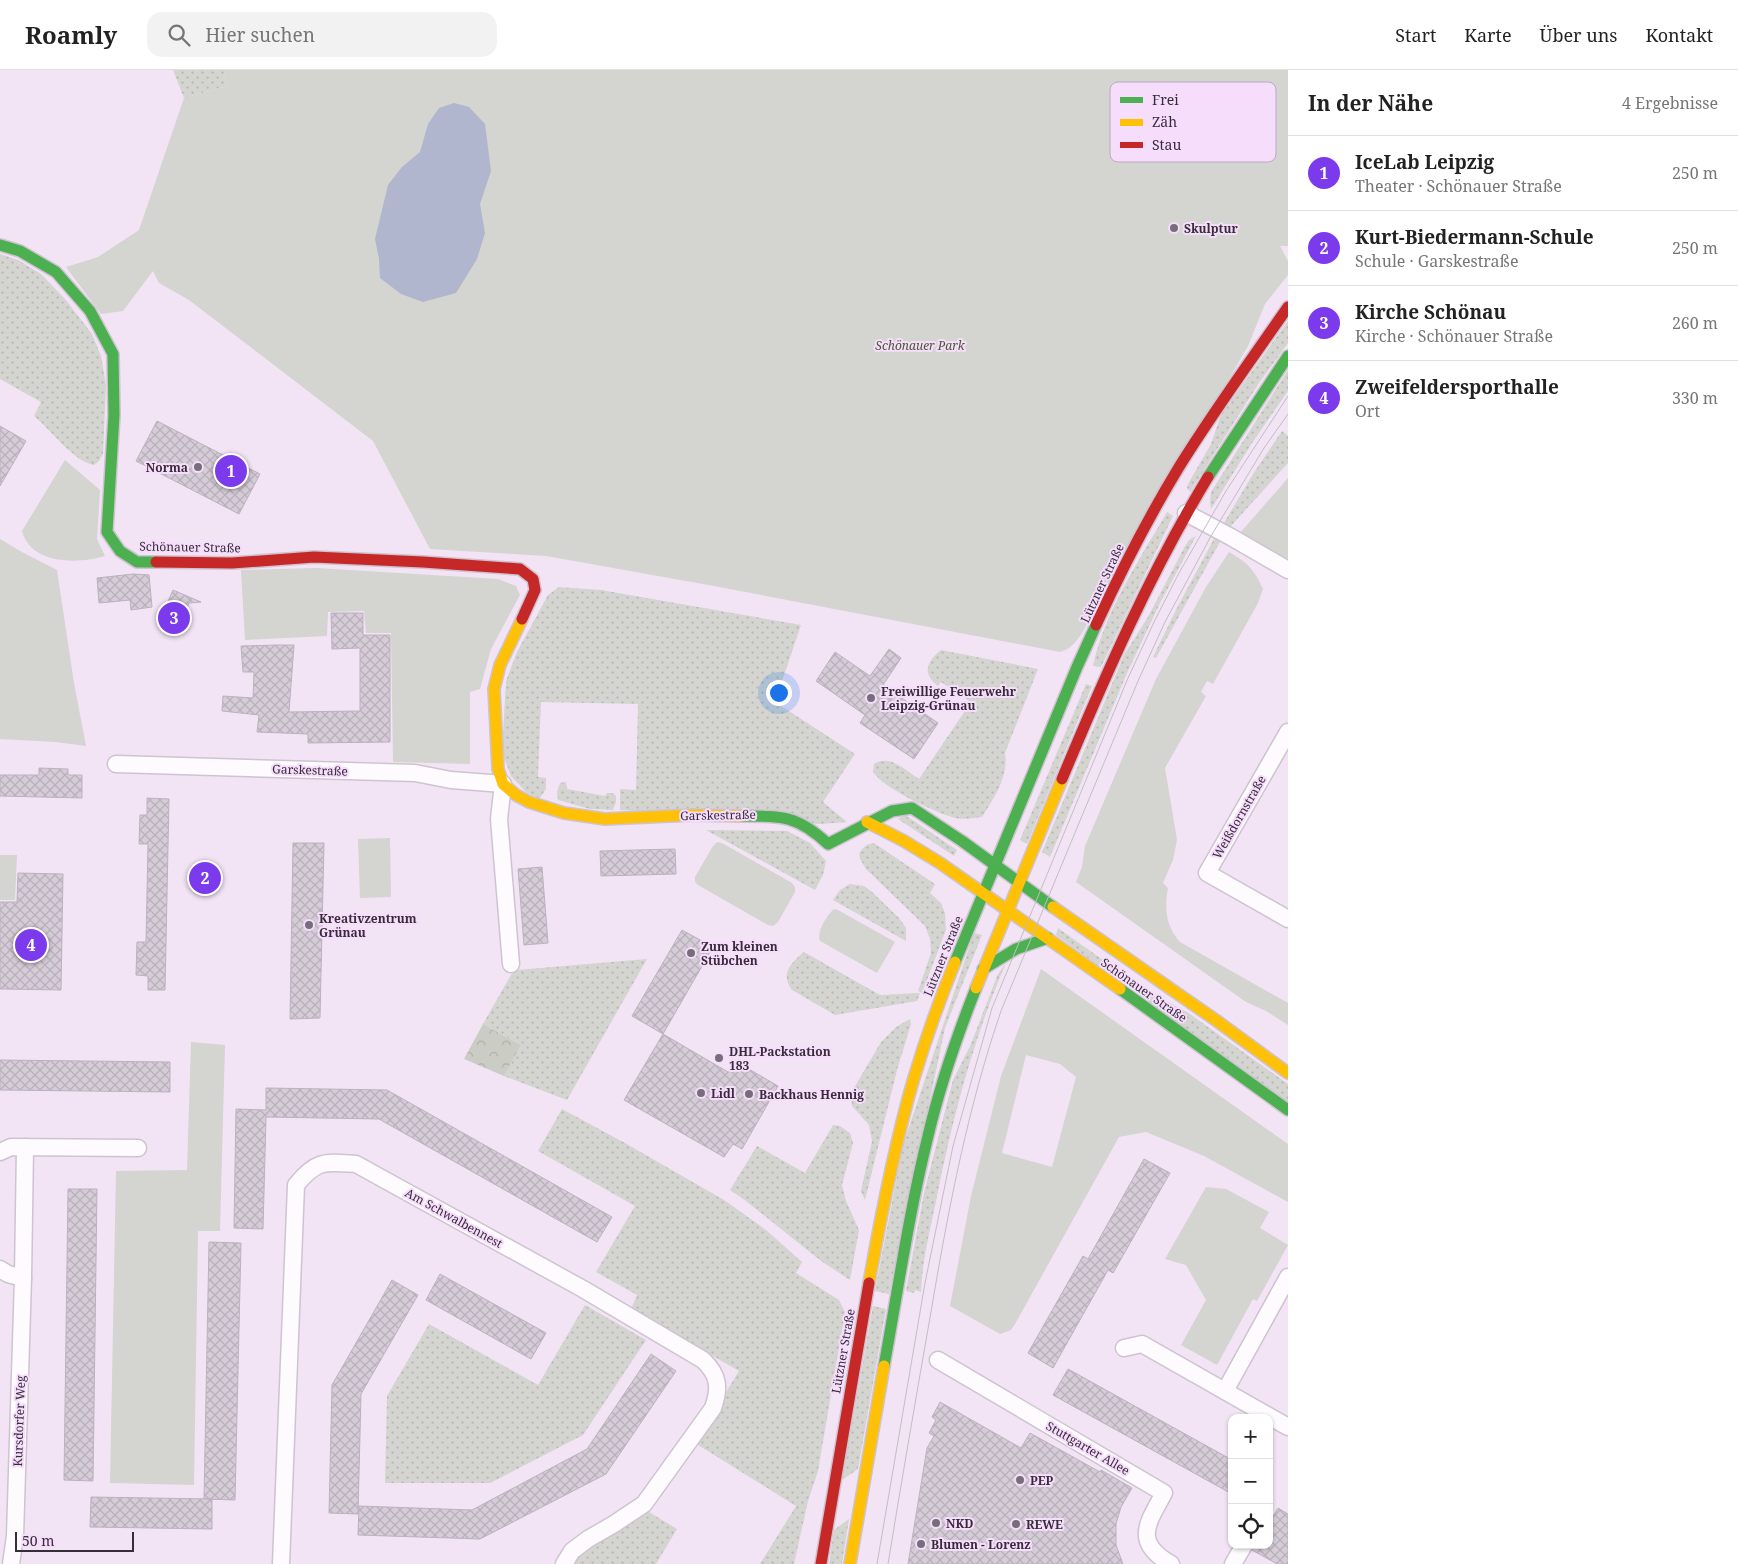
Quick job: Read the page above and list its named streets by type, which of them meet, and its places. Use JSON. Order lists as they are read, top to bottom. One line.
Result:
{"streets":{"main road":["Schönauer Straße","Lützner Straße","Garskestraße"],"street":["Weißdornstraße","Am Schwalbennest","Kursdorfer Weg","Stuttgarter Allee"]},"crossings":[["Schönauer Straße","Lützner Straße"],["Schönauer Straße","Garskestraße"],["Lützner Straße","Garskestraße"]],"parks":["Schönauer Park"],"places":["Skulptur","Norma","Freiwillige Feuerwehr Leipzig-Grünau","Kreativzentrum Grünau","Zum kleinen Stübchen","DHL-Packstation 183","Lidl","Backhaus Hennig","PEP","NKD","REWE","Blumen - Lorenz"],"legend":["Frei","Zäh","Stau"],"scale_bar":"50 m","page":{"header":"Roamly","search":"Hier suchen","nav":["Start","Karte","Über uns","Kontakt"],"heading":["In der Nähe","4 Ergebnisse"],"list":[{"mark":"1","name":"IceLab Leipzig","note":"Theater · Schönauer Straße","value":"250 m"},{"mark":"2","name":"Kurt-Biedermann-Schule","note":"Schule · Garskestraße","value":"250 m"},{"mark":"3","name":"Kirche Schönau","note":"Kirche · Schönauer Straße","value":"260 m"},{"mark":"4","name":"Zweifeldersporthalle","note":"Ort","value":"330 m"}],"pins":["1","3","2","4"],"map_buttons":["+","−"],"scale":"50 m"}}
